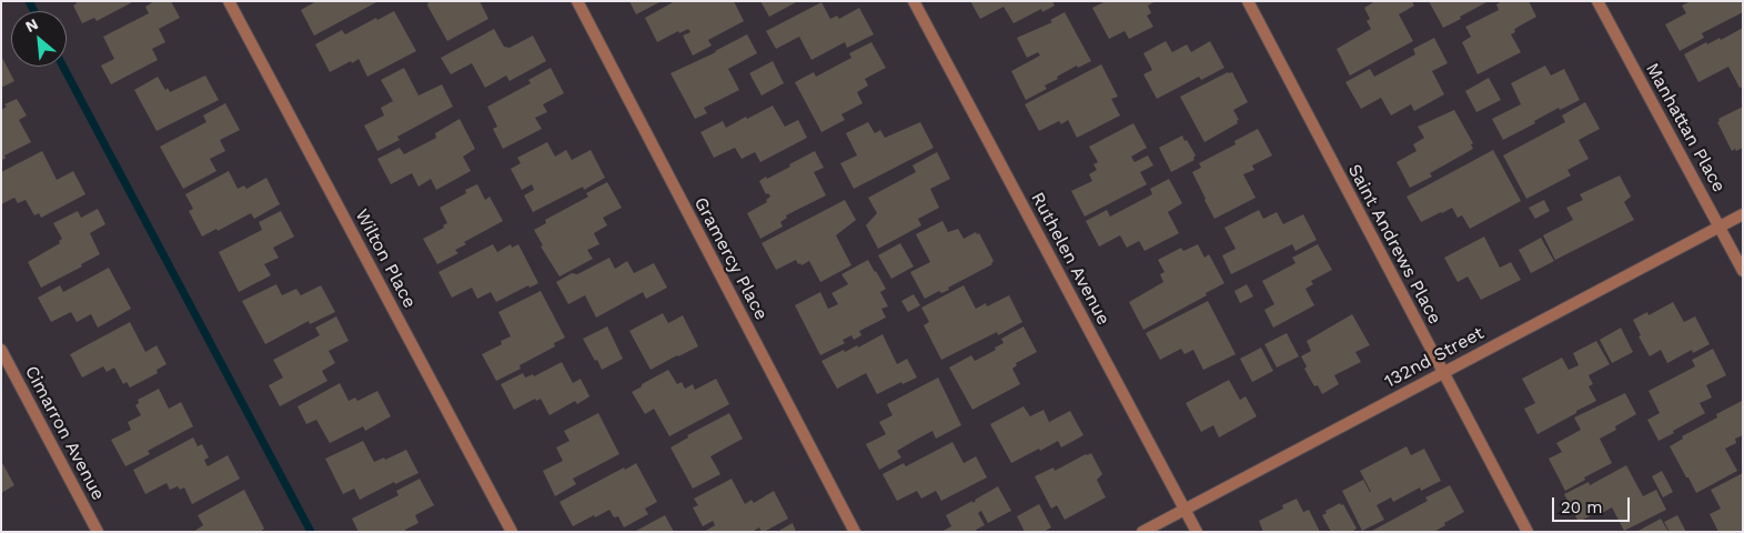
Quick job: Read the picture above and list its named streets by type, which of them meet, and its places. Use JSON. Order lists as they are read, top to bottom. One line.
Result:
{"streets":{"street":["Manhattan Place","Saint Andrews Place","Wilton Place","Gramercy Place","Ruthelen Avenue","132nd Street","Cimarron Avenue"]},"crossings":[["Manhattan Place","132nd Street"],["Saint Andrews Place","132nd Street"],["Ruthelen Avenue","132nd Street"]],"scale_bar":"20 m","north":"top left"}
